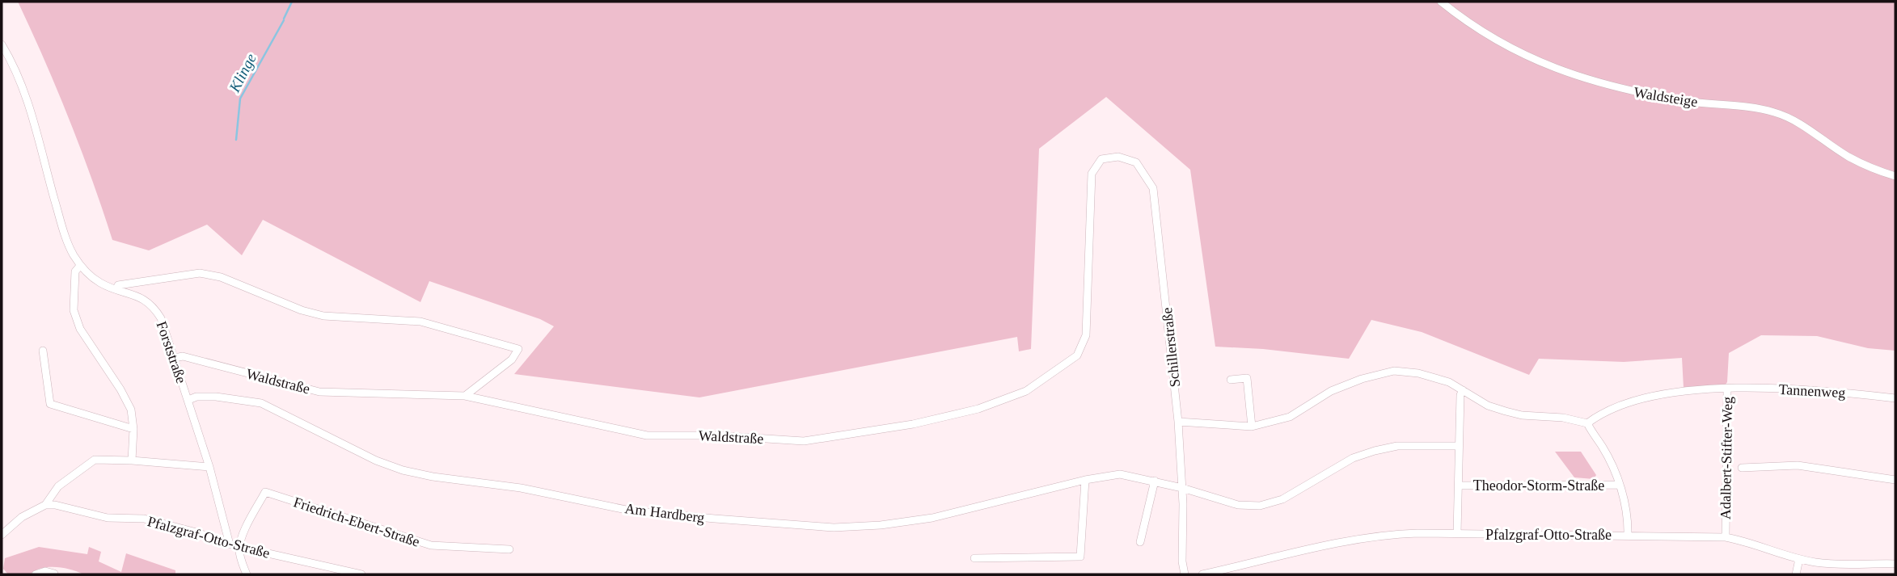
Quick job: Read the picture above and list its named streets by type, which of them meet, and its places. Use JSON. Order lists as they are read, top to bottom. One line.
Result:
{"streets":{"street":["Waldsteige","Schillerstraße","Forststraße","Waldstraße","Tannenweg","Adalbert-Stifter-Weg","Theodor-Storm-Straße","Am Hardberg","Friedrich-Ebert-Straße","Pfalzgraf-Otto-Straße"]},"crossings":[["Schillerstraße","Waldstraße"],["Schillerstraße","Am Hardberg"],["Forststraße","Waldstraße"],["Forststraße","Am Hardberg"],["Forststraße","Pfalzgraf-Otto-Straße"],["Tannenweg","Adalbert-Stifter-Weg"],["Adalbert-Stifter-Weg","Pfalzgraf-Otto-Straße"],["Friedrich-Ebert-Straße","Pfalzgraf-Otto-Straße"]],"water":["Klinge"]}
